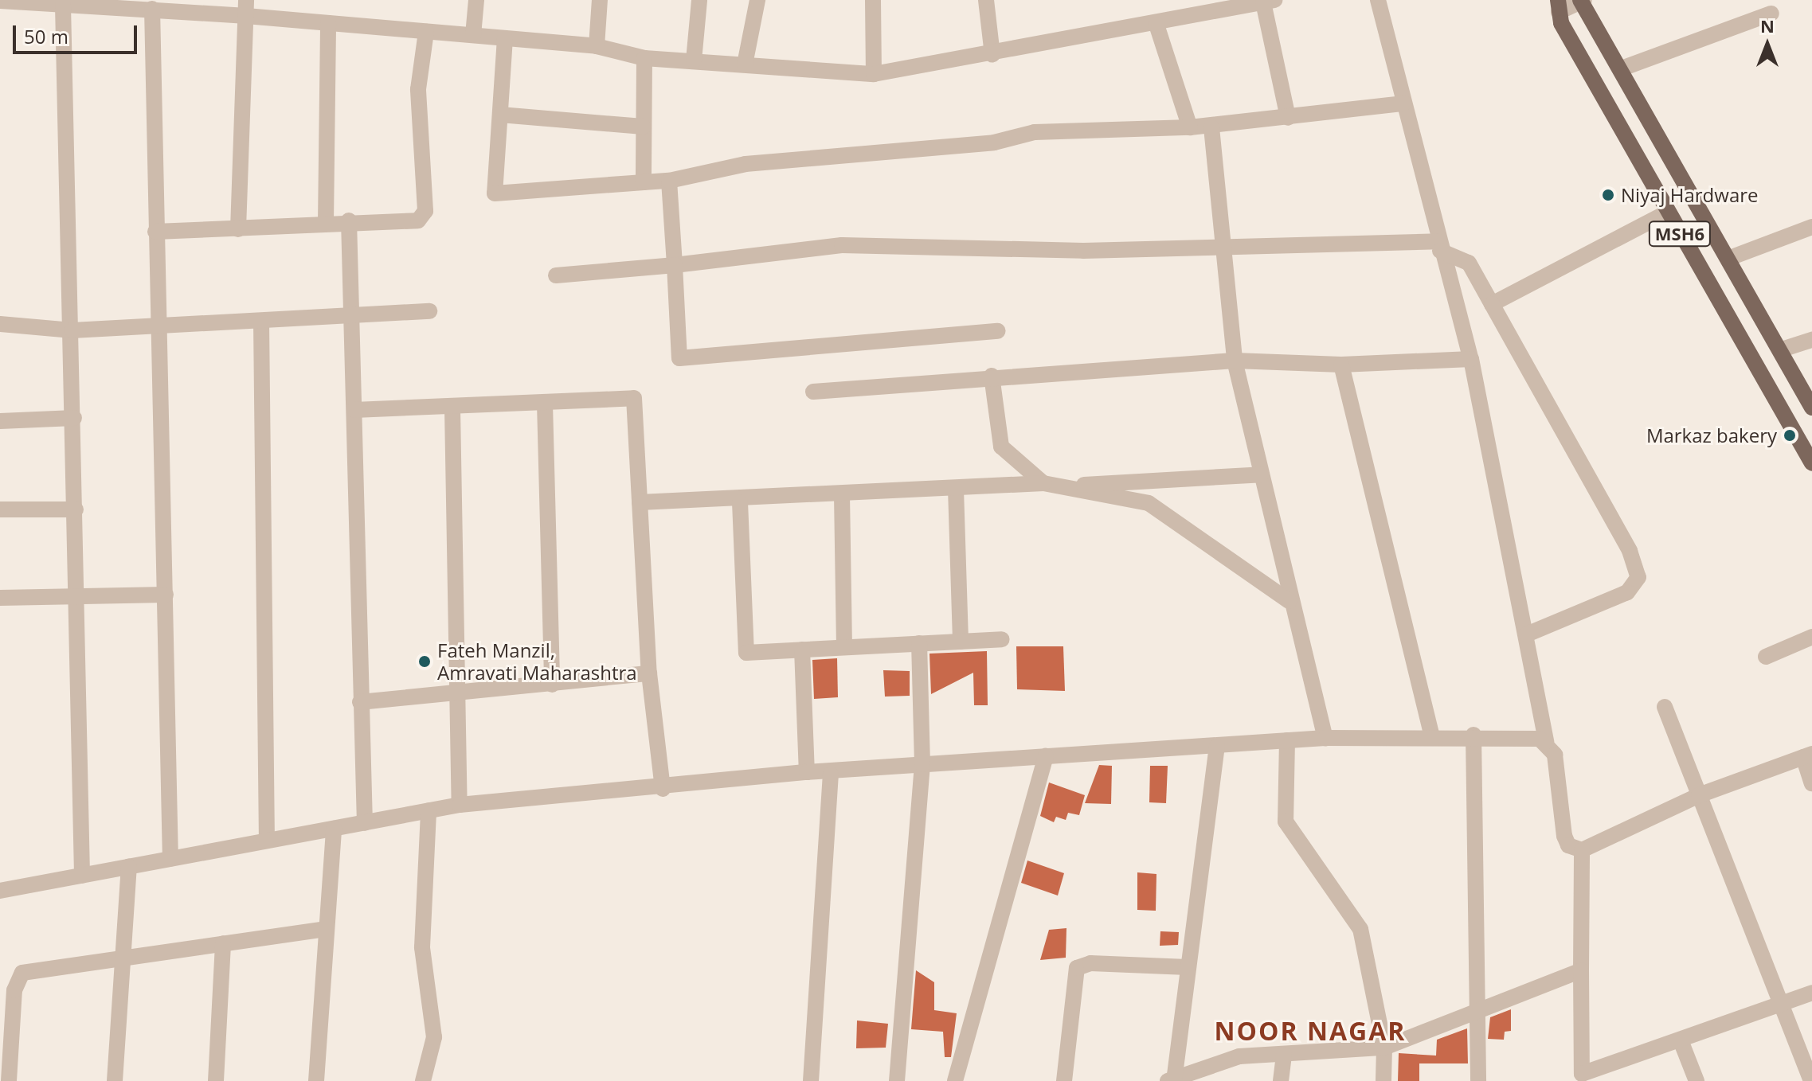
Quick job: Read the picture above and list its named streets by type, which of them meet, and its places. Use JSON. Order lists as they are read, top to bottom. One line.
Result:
{"streets":{"main road":["MSH6"]},"districts":["NOOR NAGAR"],"places":["Niyaj Hardware","Markaz bakery","Fateh Manzil, Amravati Maharashtra"],"scale_bar":"50 m","north":"top"}
